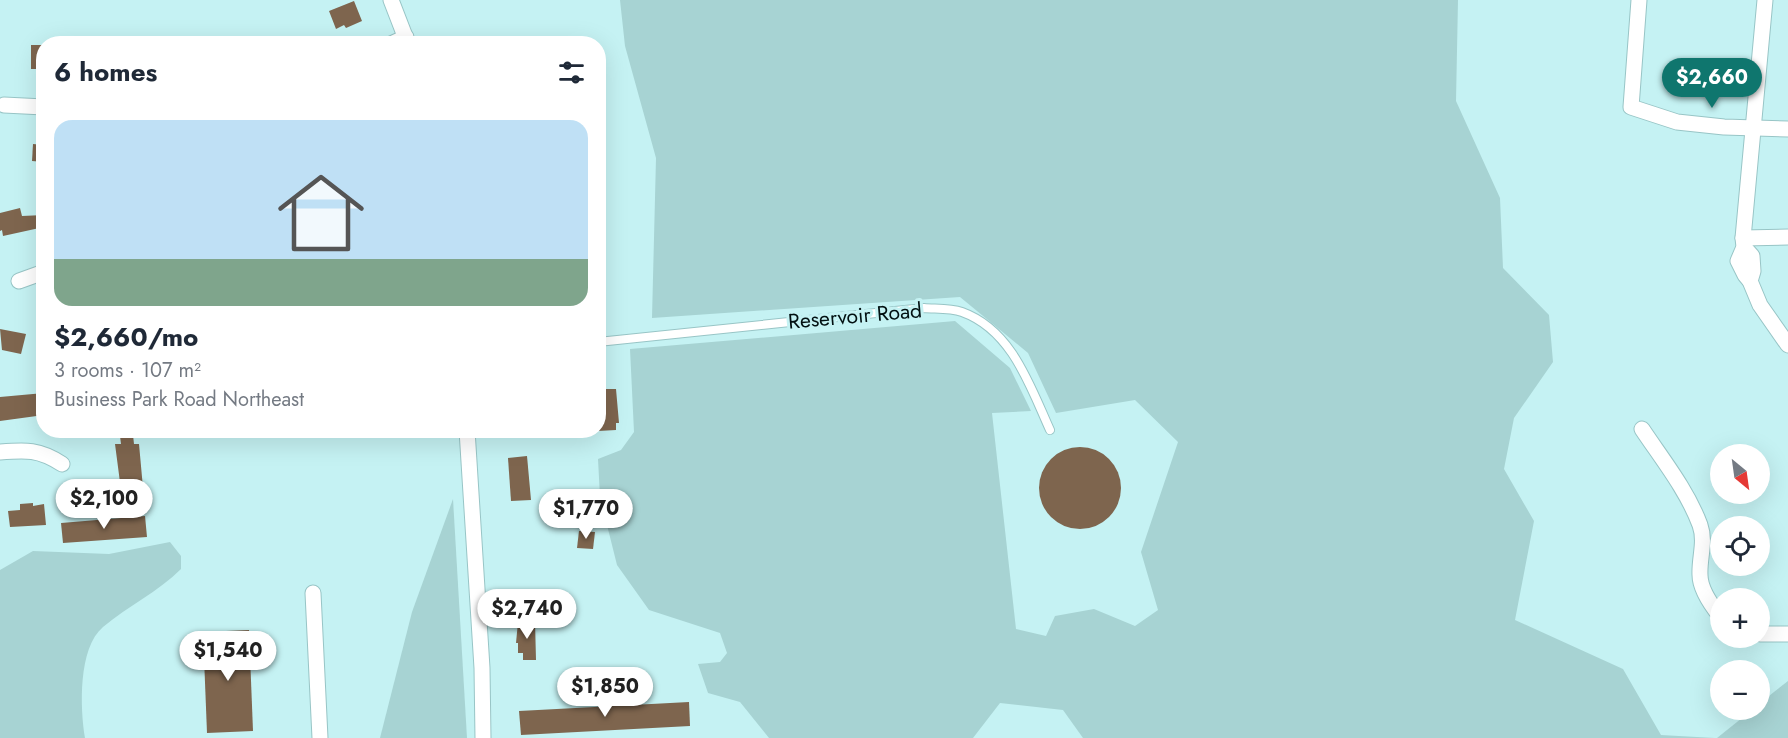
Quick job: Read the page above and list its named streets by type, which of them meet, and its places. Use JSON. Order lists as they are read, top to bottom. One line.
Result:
{"streets":{"lane":["Reservoir Road"]},"north":"bottom right","page":{"heading":"6 homes","price":["$2,660","$2,100","$1,770","$2,740","$1,540","$1,850"],"list":[{"name":"$2,660/mo","note":"3 rooms · 107 m² · Business Park Road Northeast"}],"map_buttons":["+","−"]}}
